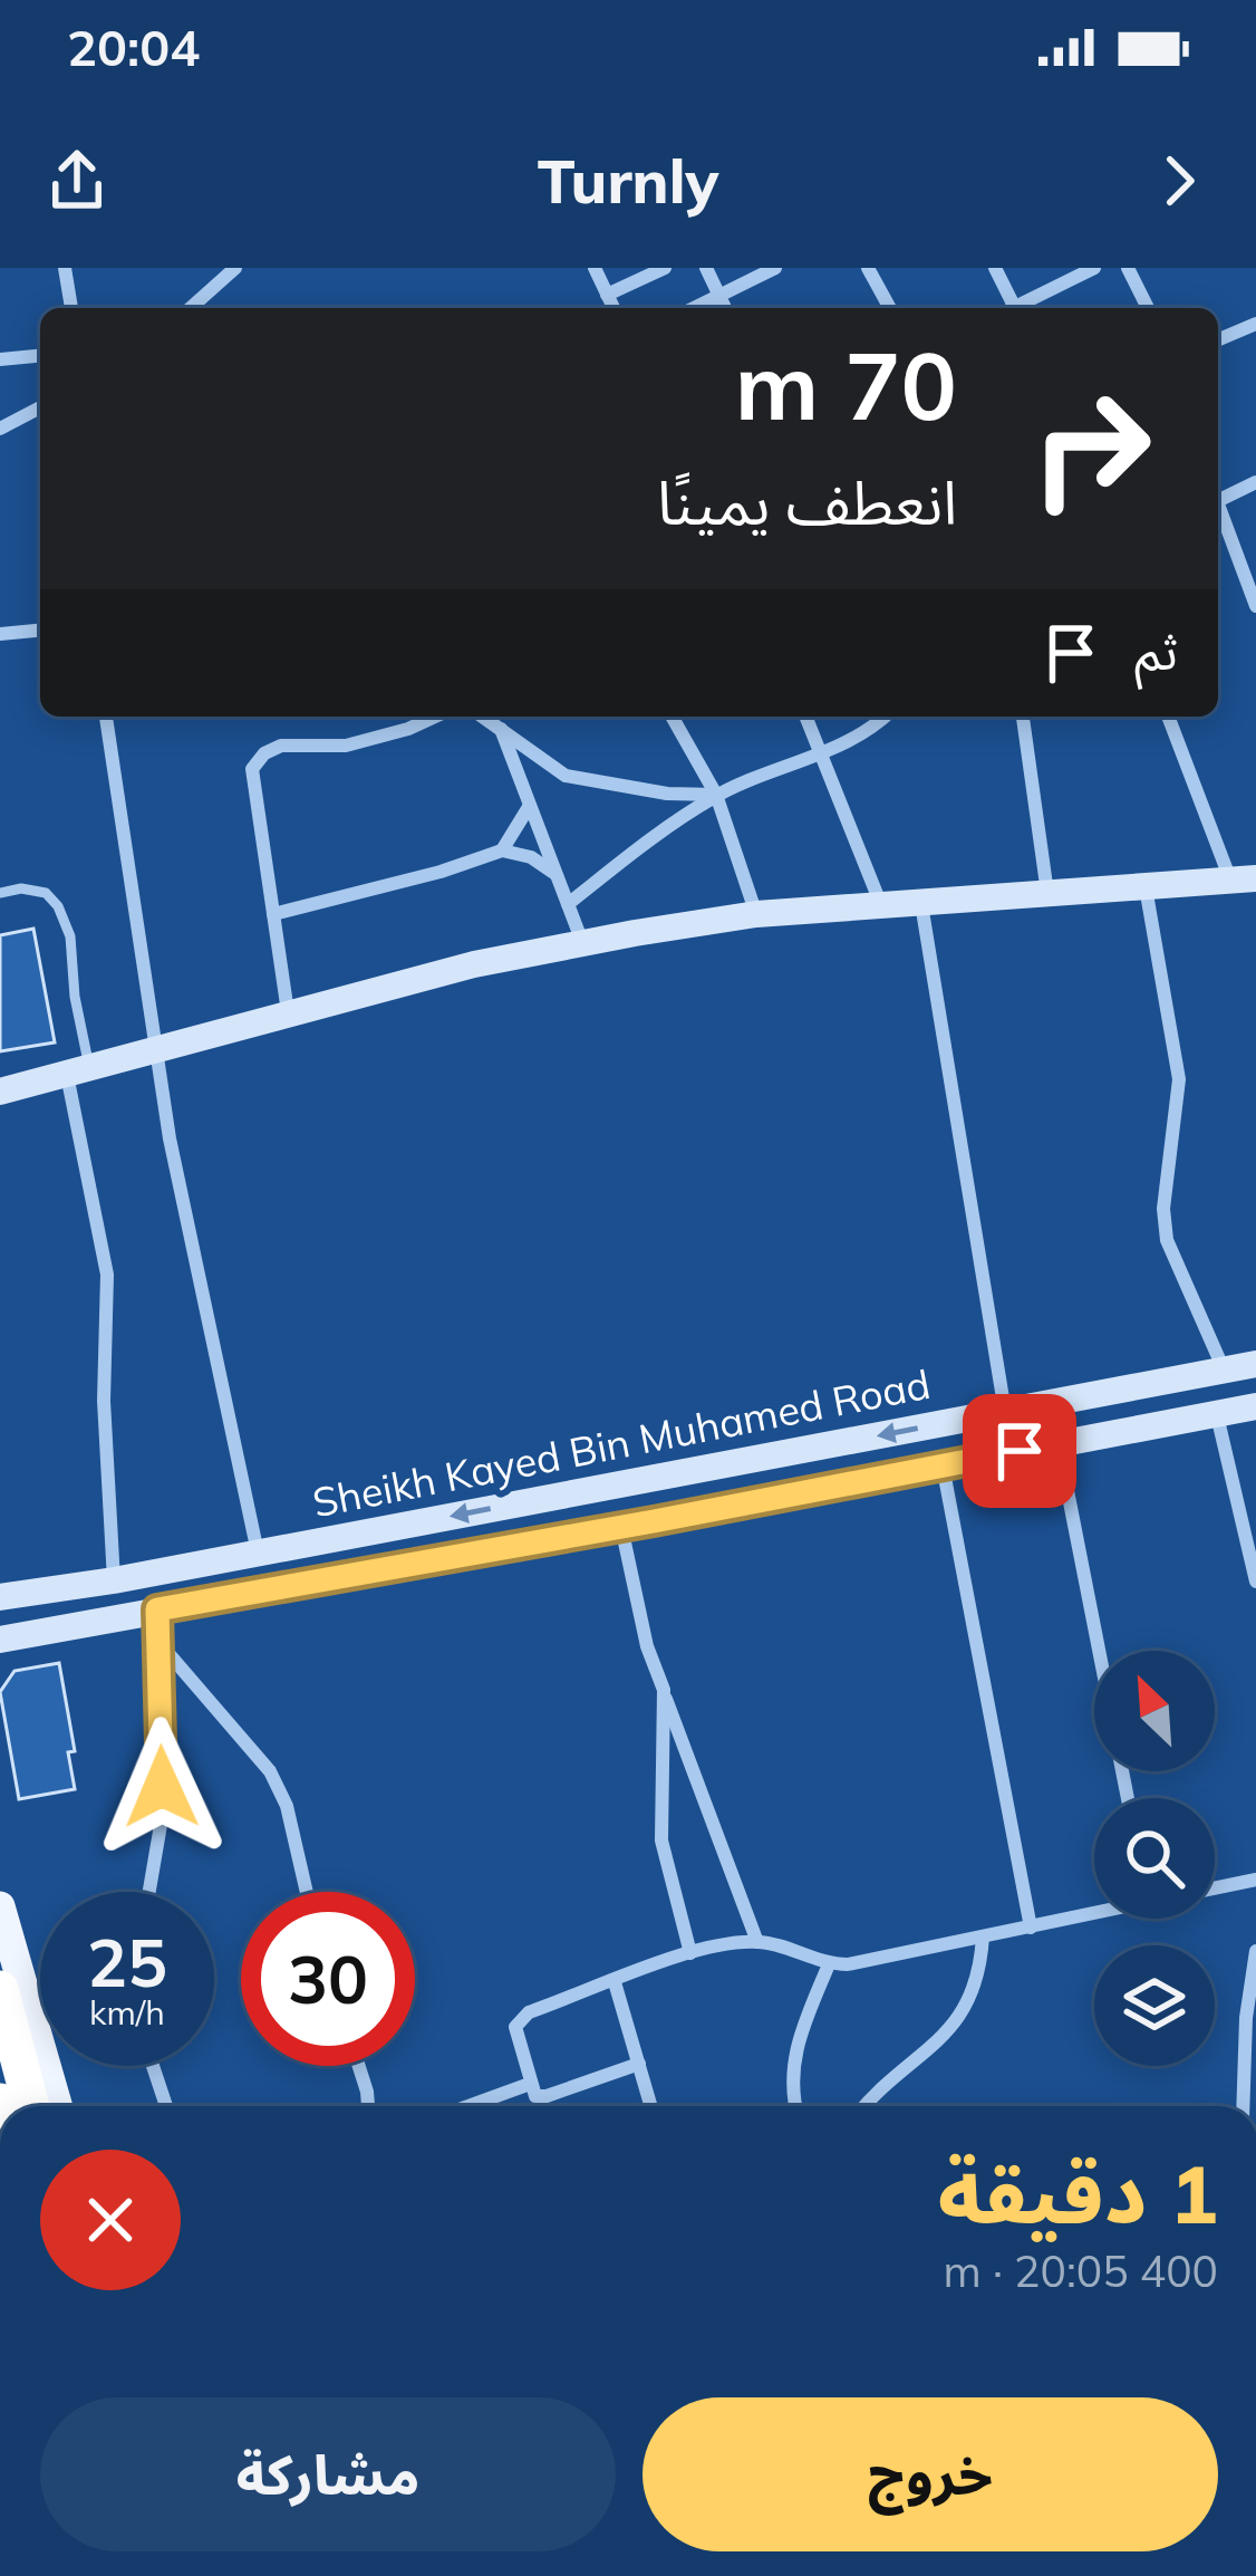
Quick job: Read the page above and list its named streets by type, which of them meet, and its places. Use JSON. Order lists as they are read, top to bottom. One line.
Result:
{"streets":{"main road":["Sheikh Kayed Bin Muhamed Road"]},"north":"top left","page":{"status":"20:04","header":"Turnly","turn":["70 m","انعطف يمينًا"],"then":"ثم","speed":"25 km/h","limit":"30","heading":["1 دقيقة","400 m · 20:05"],"buttons":["خروج","مشاركة"]}}
